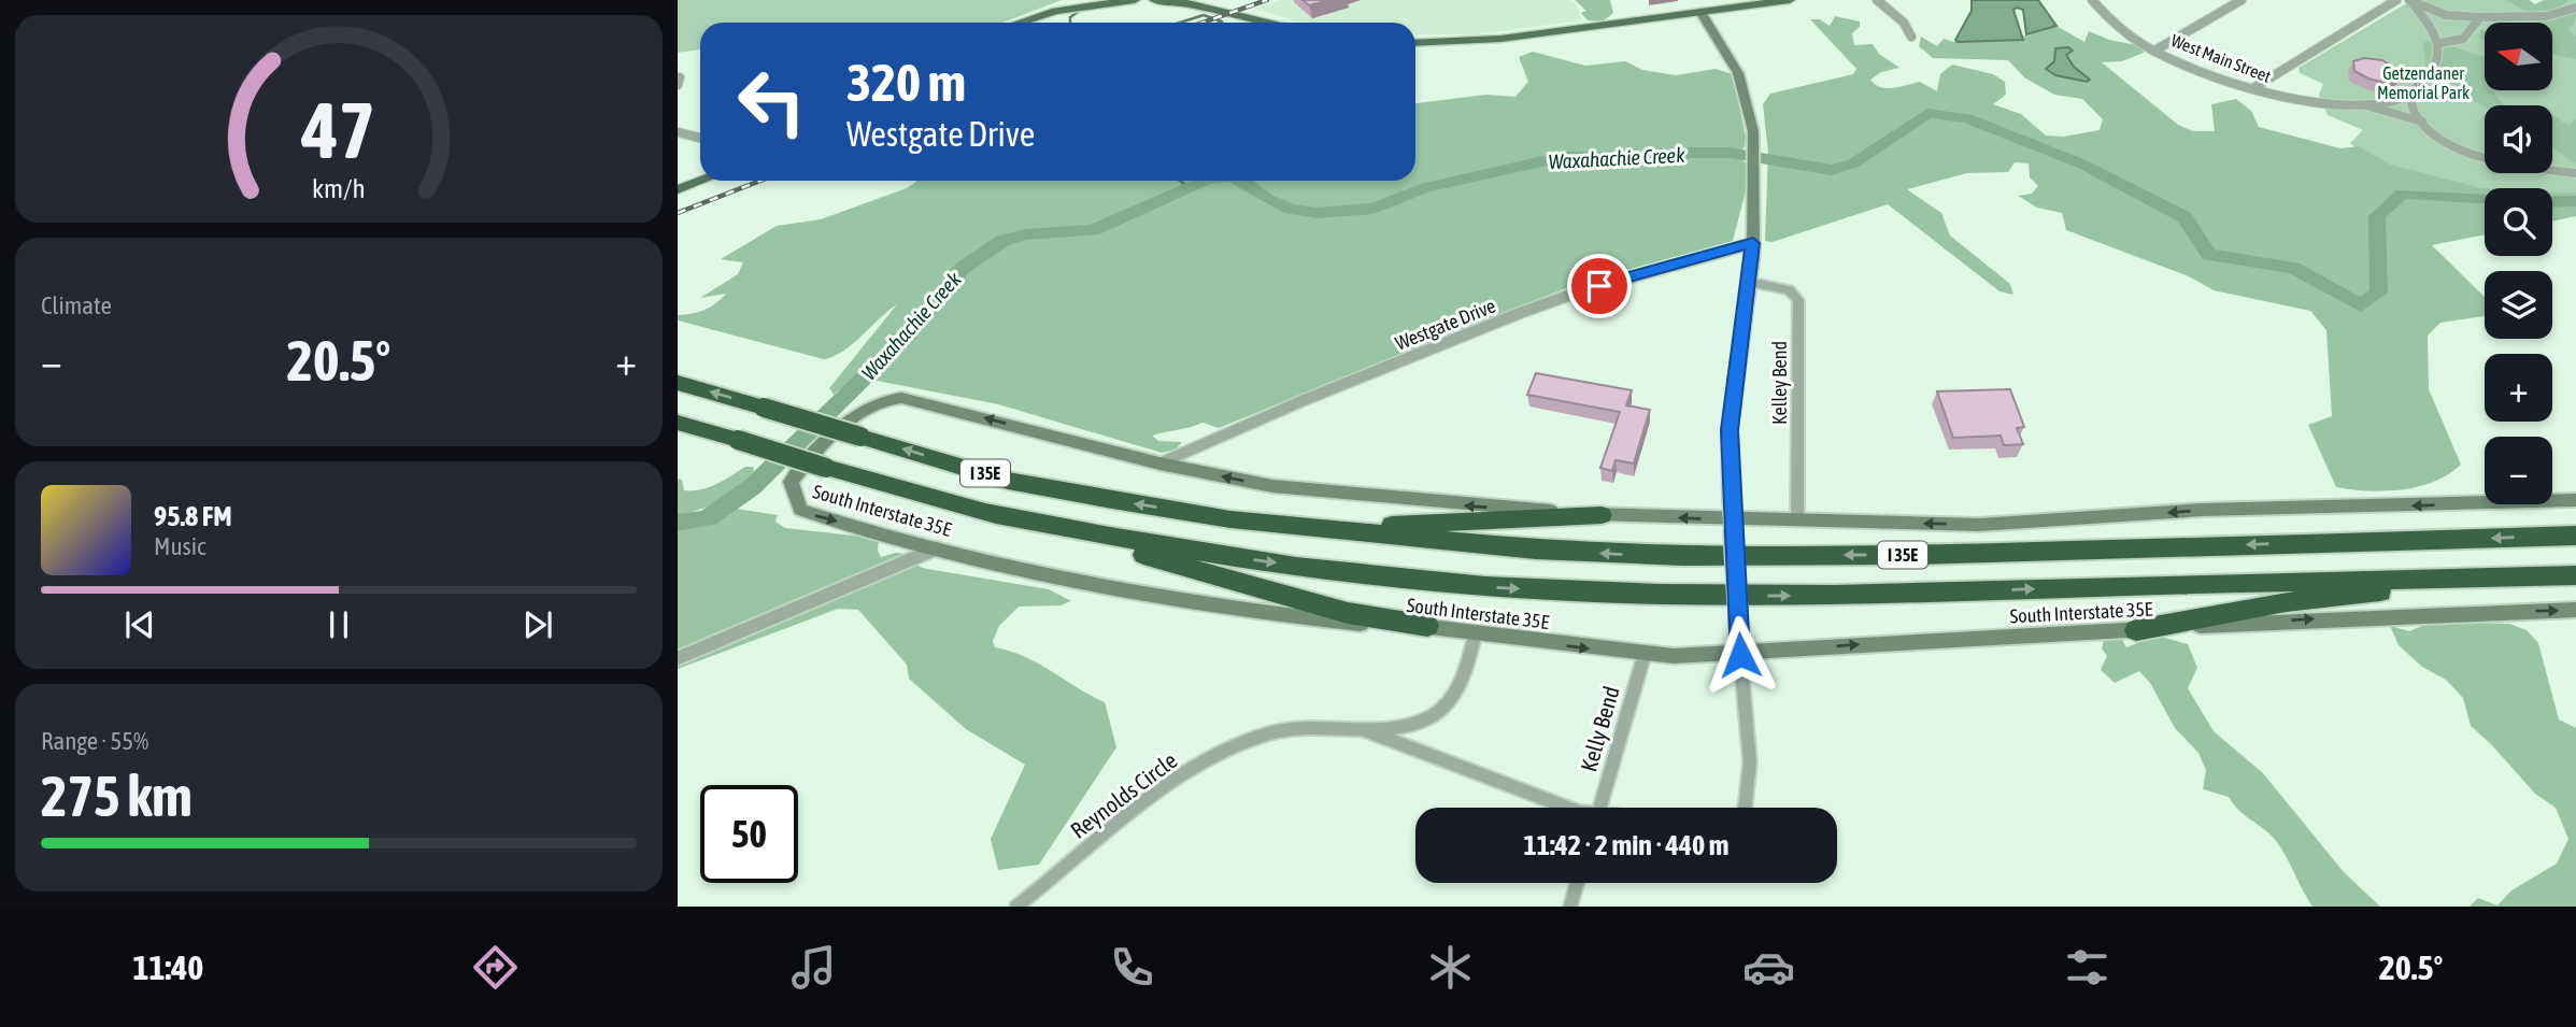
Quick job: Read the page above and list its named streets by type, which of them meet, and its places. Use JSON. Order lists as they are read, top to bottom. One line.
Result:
{"streets":{"highway":["I 35E"],"main road":["South Interstate 35E"],"street":["West Main Street","Westgate Drive","Kelley Bend","Kelly Bend","Reynolds Circle"]},"crossings":[["Westgate Drive","South Interstate 35E"],["Kelley Bend","South Interstate 35E"],["South Interstate 35E","Kelly Bend"],["South Interstate 35E","Reynolds Circle"]],"water":["Waxahachie Creek"],"parks":["Getzendaner Memorial Park"],"north":"left","page":{"map_buttons":["+","−"],"turn":["320 m","Westgate Drive"],"tile":["Climate",["Range · 55%","275 km"]],"heat":["−","20.5°","+"],"song":["95.8 FM","Music"],"limit":"50","trip":"11:42 · 2 min · 440 m","tabs":["11:40","20.5°"],"gauge":["47","km/h"]}}
